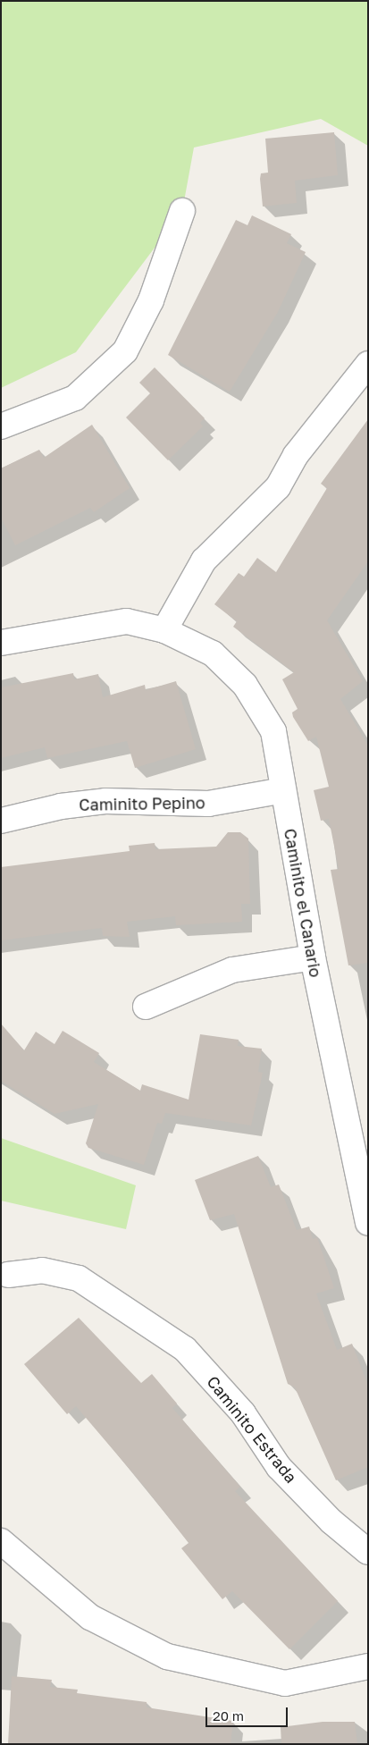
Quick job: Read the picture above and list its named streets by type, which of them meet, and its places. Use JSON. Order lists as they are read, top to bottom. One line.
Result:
{"streets":{"street":["Caminito Pepino","Caminito el Canario","Caminito Estrada"]},"crossings":[["Caminito Pepino","Caminito el Canario"]],"scale_bar":"20 m"}
